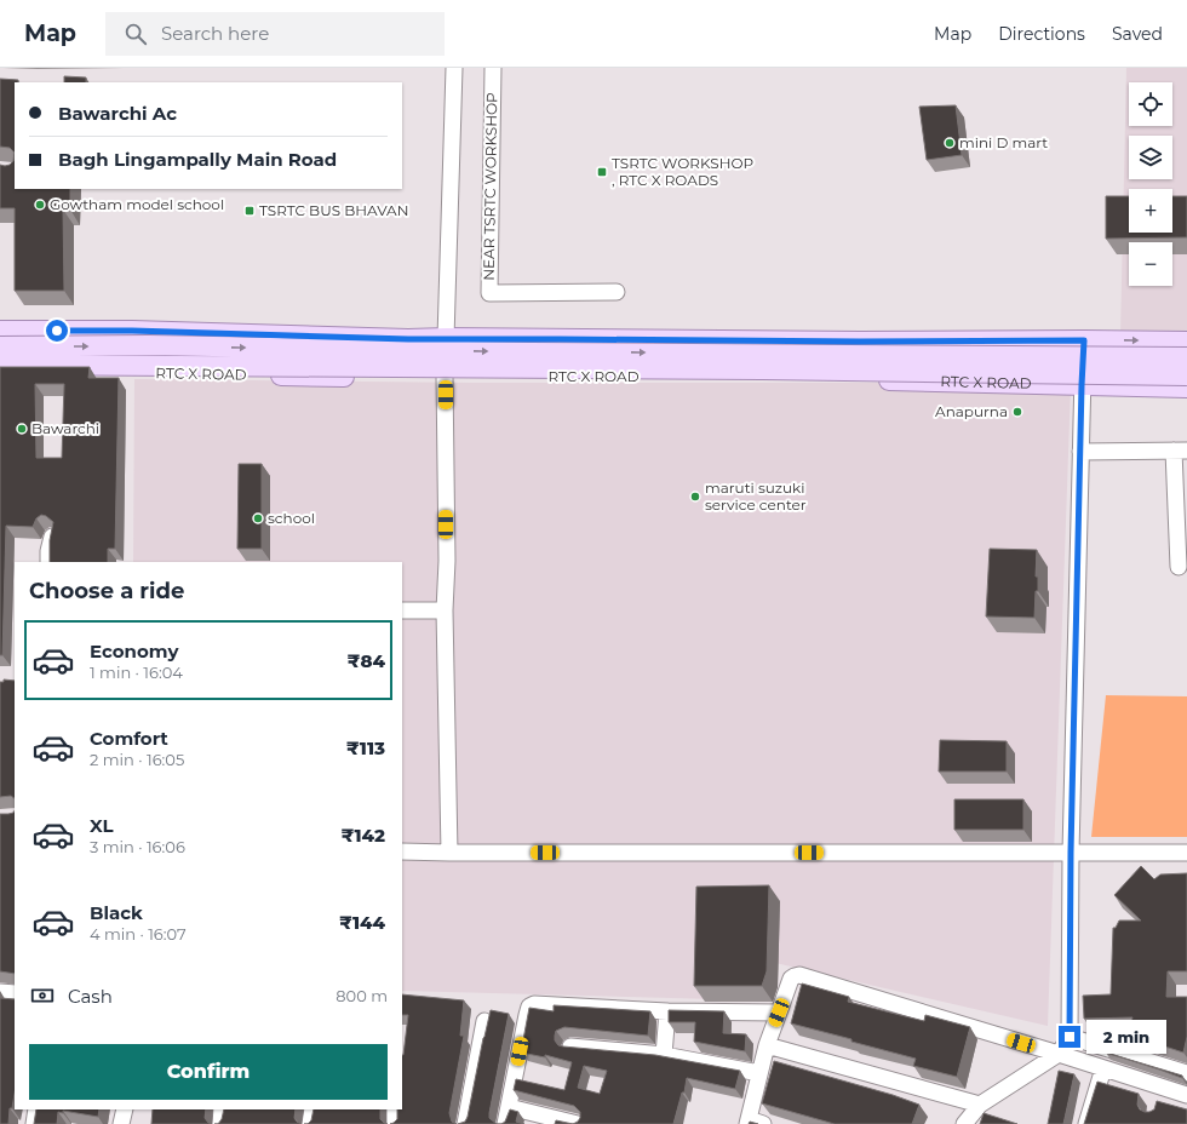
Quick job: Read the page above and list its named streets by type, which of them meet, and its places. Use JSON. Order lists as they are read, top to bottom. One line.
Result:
{"streets":{"main road":["RTC X ROAD"],"street":["NEAR TSRTC WORKSHOP"]},"places":{"other":["mini D mart","Gowtham model school","Anapurna","Bawarchi","maruti suzuki service center","school"],"transit":["TSRTC WORKSHOP , RTC X ROADS","TSRTC BUS BHAVAN"]},"page":{"header":"Map","search":"Search here","nav":["Map","Directions","Saved"],"map_buttons":["+","−"],"banner":["Bawarchi Ac","Bagh Lingampally Main Road"],"heading":"Choose a ride","list":[{"name":"Economy","note":"1 min · 16:04","value":"₹84"},{"name":"Comfort","note":"2 min · 16:05","value":"₹113"},{"name":"XL","note":"3 min · 16:06","value":"₹142"},{"name":"Black","note":"4 min · 16:07","value":"₹144"}],"pay":["Cash","800 m"],"bubble":"2 min","buttons":"Confirm"}}
